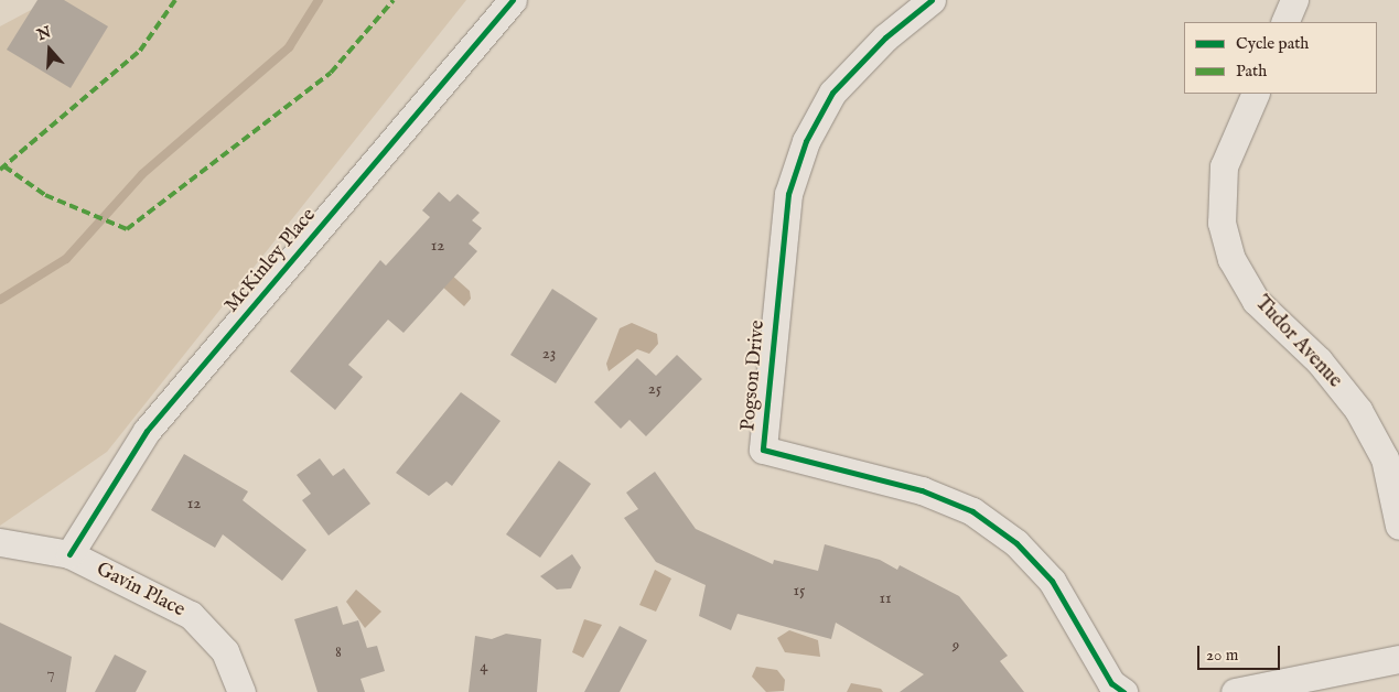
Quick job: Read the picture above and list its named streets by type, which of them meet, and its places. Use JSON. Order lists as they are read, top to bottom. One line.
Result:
{"streets":{"street":["McKinley Place","Tudor Avenue","Pogson Drive","Gavin Place"]},"crossings":[["McKinley Place","Gavin Place"]],"house_numbers":["12","23","25","12","15","11","9","8","4","7"],"legend":["Cycle path","Path"],"scale_bar":"20 m","north":"top"}
